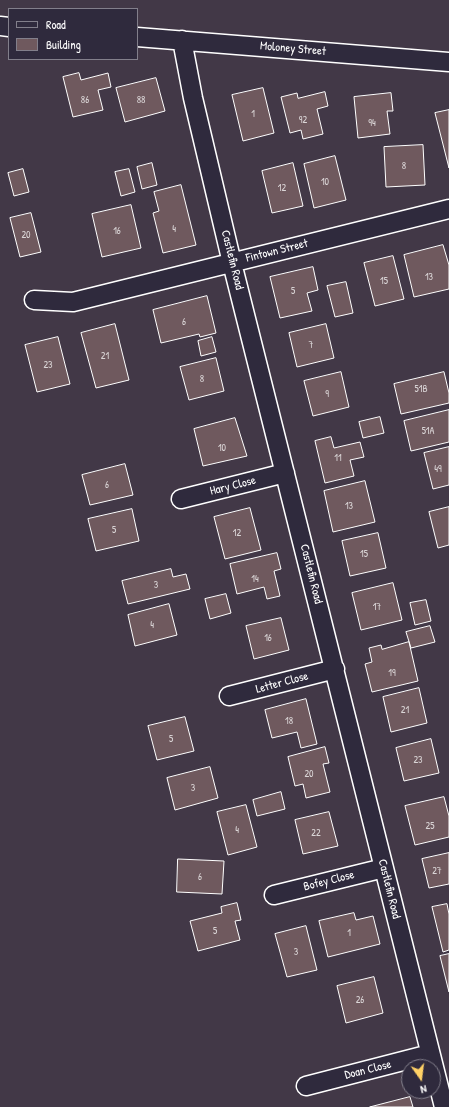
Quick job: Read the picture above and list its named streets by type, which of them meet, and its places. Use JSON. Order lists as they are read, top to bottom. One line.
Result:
{"streets":{"street":["Moloney Street","Fintown Street","Castlefin Road","Hary Close","Letter Close","Bofey Close","Doan Close"]},"crossings":[["Moloney Street","Castlefin Road"],["Fintown Street","Castlefin Road"],["Castlefin Road","Hary Close"],["Castlefin Road","Letter Close"],["Castlefin Road","Bofey Close"],["Castlefin Road","Doan Close"]],"house_numbers":["86","88","1","92","94","8","10","12","4","16","20","13","15","5","6","7","21","23","8","51B","9","51A","10","11","49","6","13","5","12","15","14","3","17","4","16","19","21","18","5","23","20","3","25","4","22","27","6","5","1","3","26"],"legend":["Road","Building"],"north":"bottom"}
